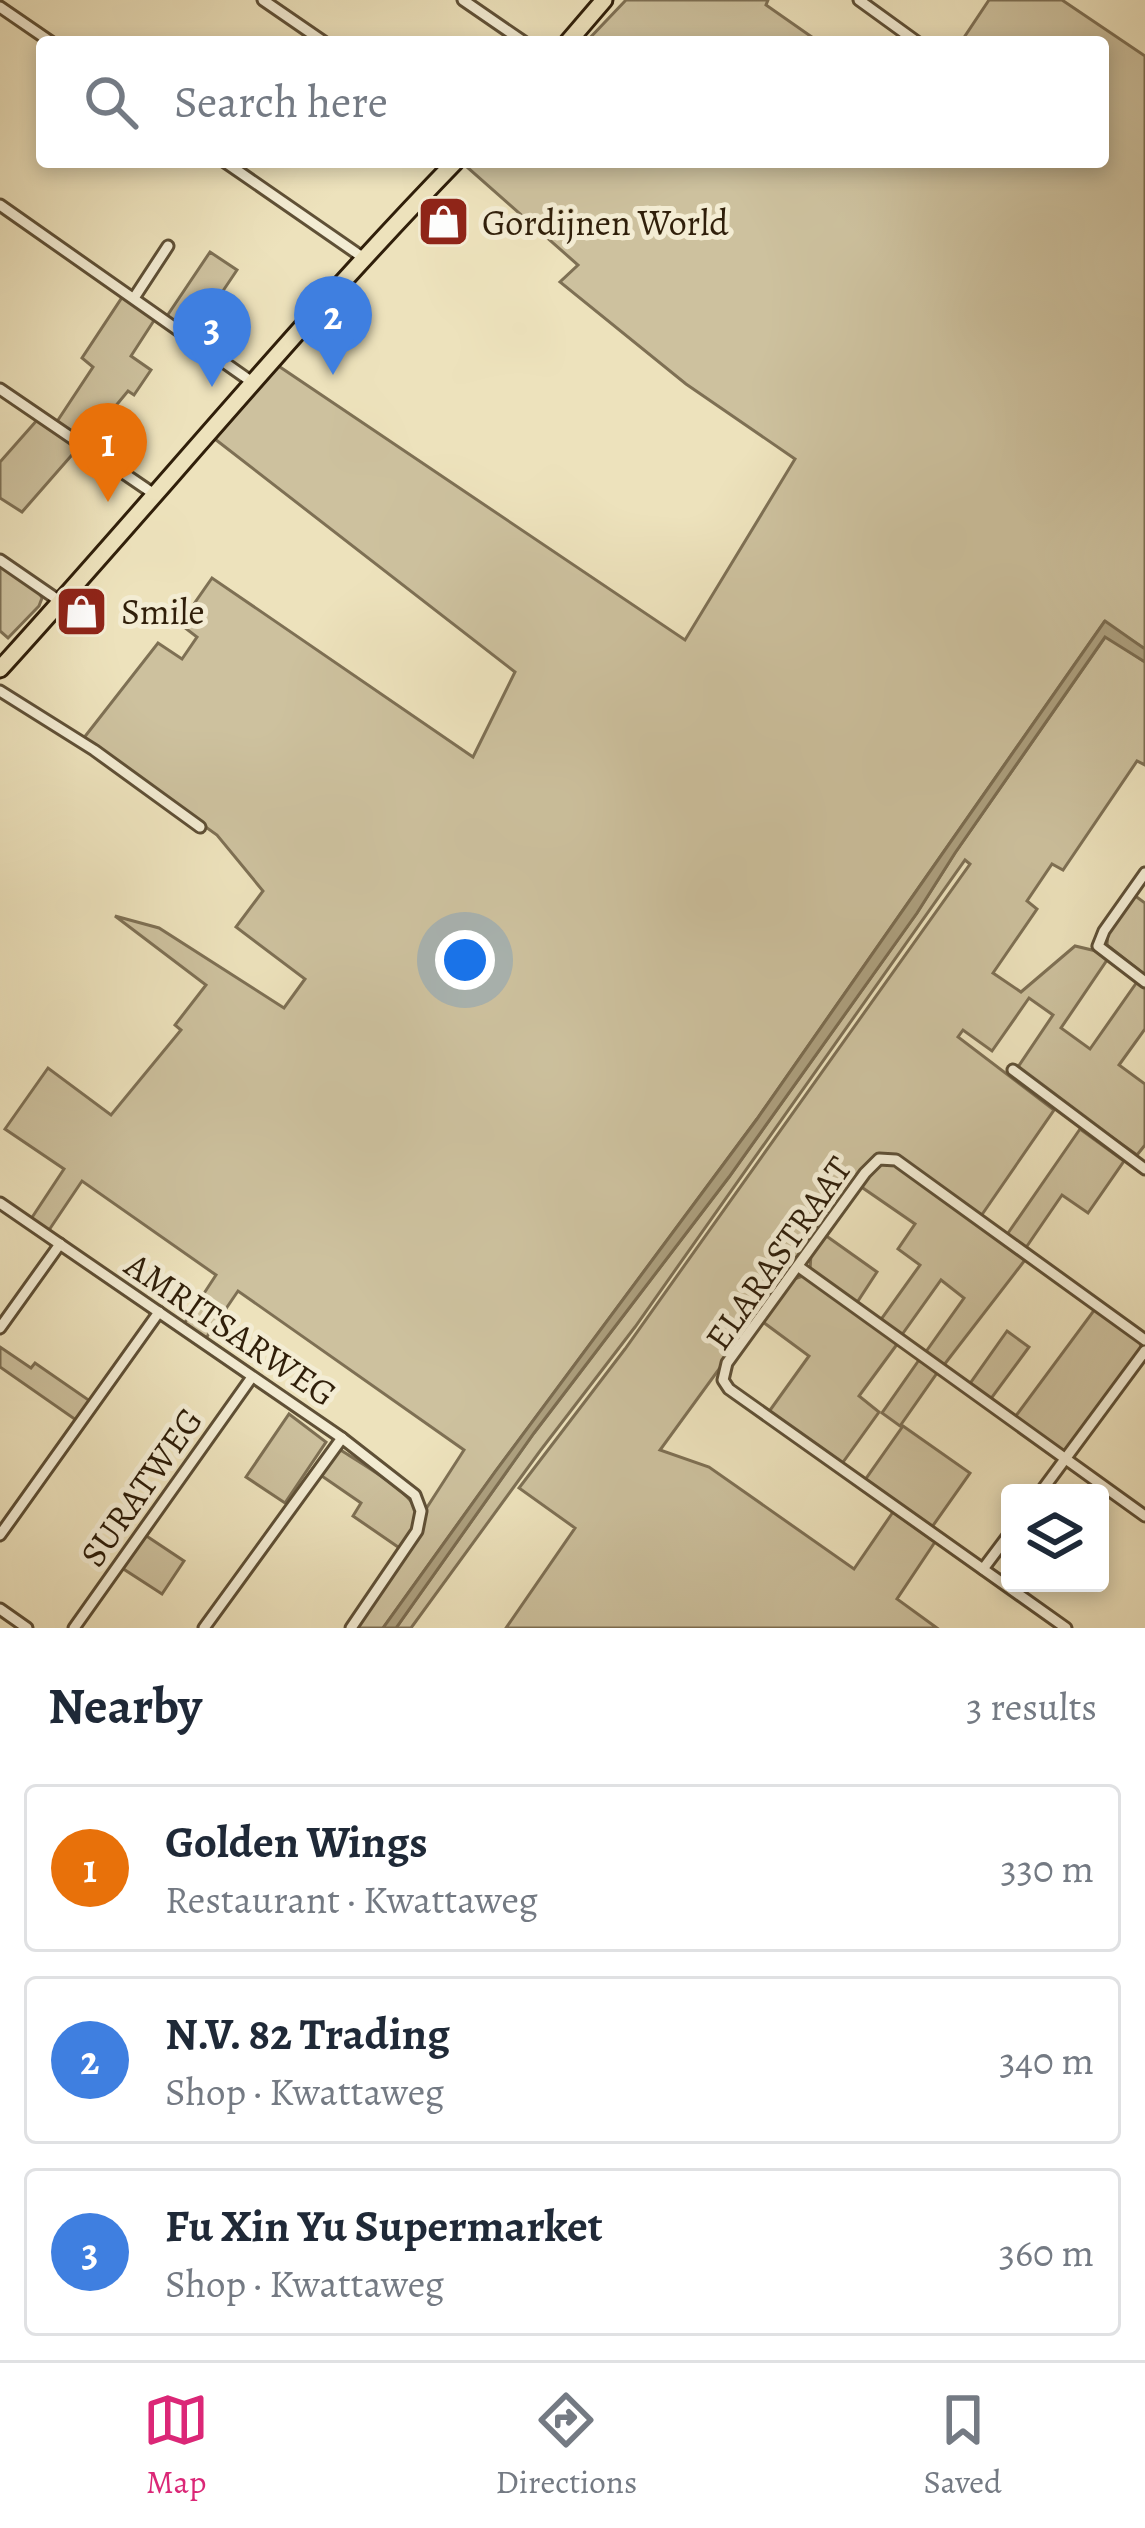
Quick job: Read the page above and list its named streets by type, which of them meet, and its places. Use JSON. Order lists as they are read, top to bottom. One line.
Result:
{"streets":{"street":["ELARASTRAAT","AMRITSARWEG","SURATWEG"]},"crossings":[["AMRITSARWEG","SURATWEG"]],"places":{"shop":["Gordijnen World","Smile"]},"page":{"search":"Search here","pins":["2","3","1"],"heading":["Nearby","3 results"],"list":[{"mark":"1","name":"Golden Wings","note":"Restaurant · Kwattaweg","value":"330 m"},{"mark":"2","name":"N.V. 82 Trading","note":"Shop · Kwattaweg","value":"340 m"},{"mark":"3","name":"Fu Xin Yu Supermarket","note":"Shop · Kwattaweg","value":"360 m"}],"nav":["Map","Directions","Saved"]}}
